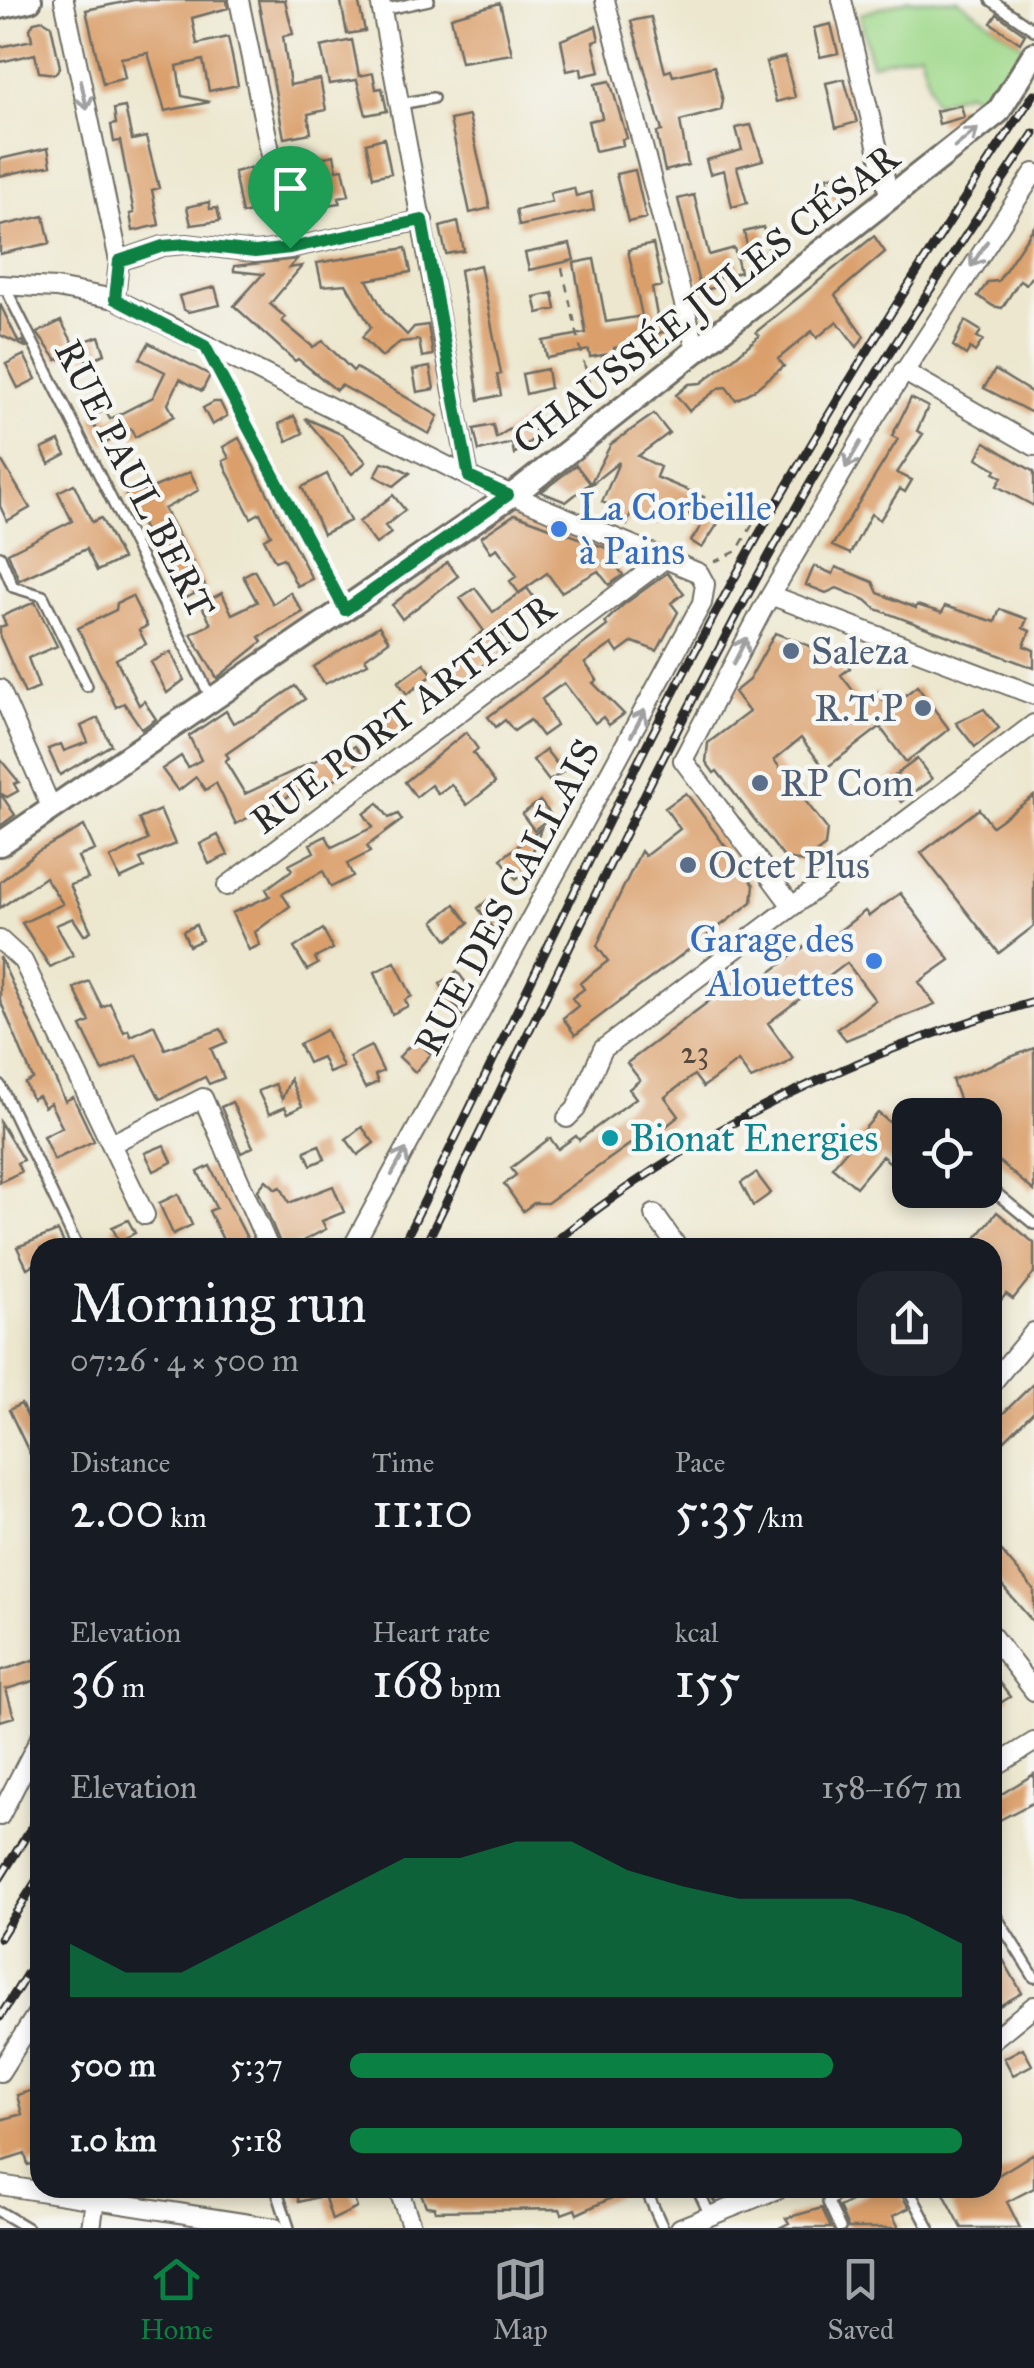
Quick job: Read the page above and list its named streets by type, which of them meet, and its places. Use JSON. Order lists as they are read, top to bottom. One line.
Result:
{"streets":{"street":["CHAUSSÉE JULES CÉSAR","RUE PORT ARTHUR","RUE DES CALLAIS"],"lane":["RUE PAUL BERT"]},"crossings":[["CHAUSSÉE JULES CÉSAR","RUE PAUL BERT"]],"one_way":["RUE DES CALLAIS"],"places":["La Corbeille à Pains","Saleza","R.T.P","RP Com","Octet Plus","Garage des Alouettes","Bionat Energies"],"house_numbers":["23"],"page":{"heading":["Morning run","07:26 · 4 × 500 m"],"stats":[["Distance","2.00 km"],["Time","11:10"],["Pace","5:35 /km"],["Elevation","36 m"],["Heart rate","168 bpm"],["kcal","155"]],"chart":["Elevation","158–167 m"],"list":[{"name":"500 m","note":"5:37"},{"name":"1.0 km","note":"5:18"}],"tabs":["Home","Map","Saved"]}}
